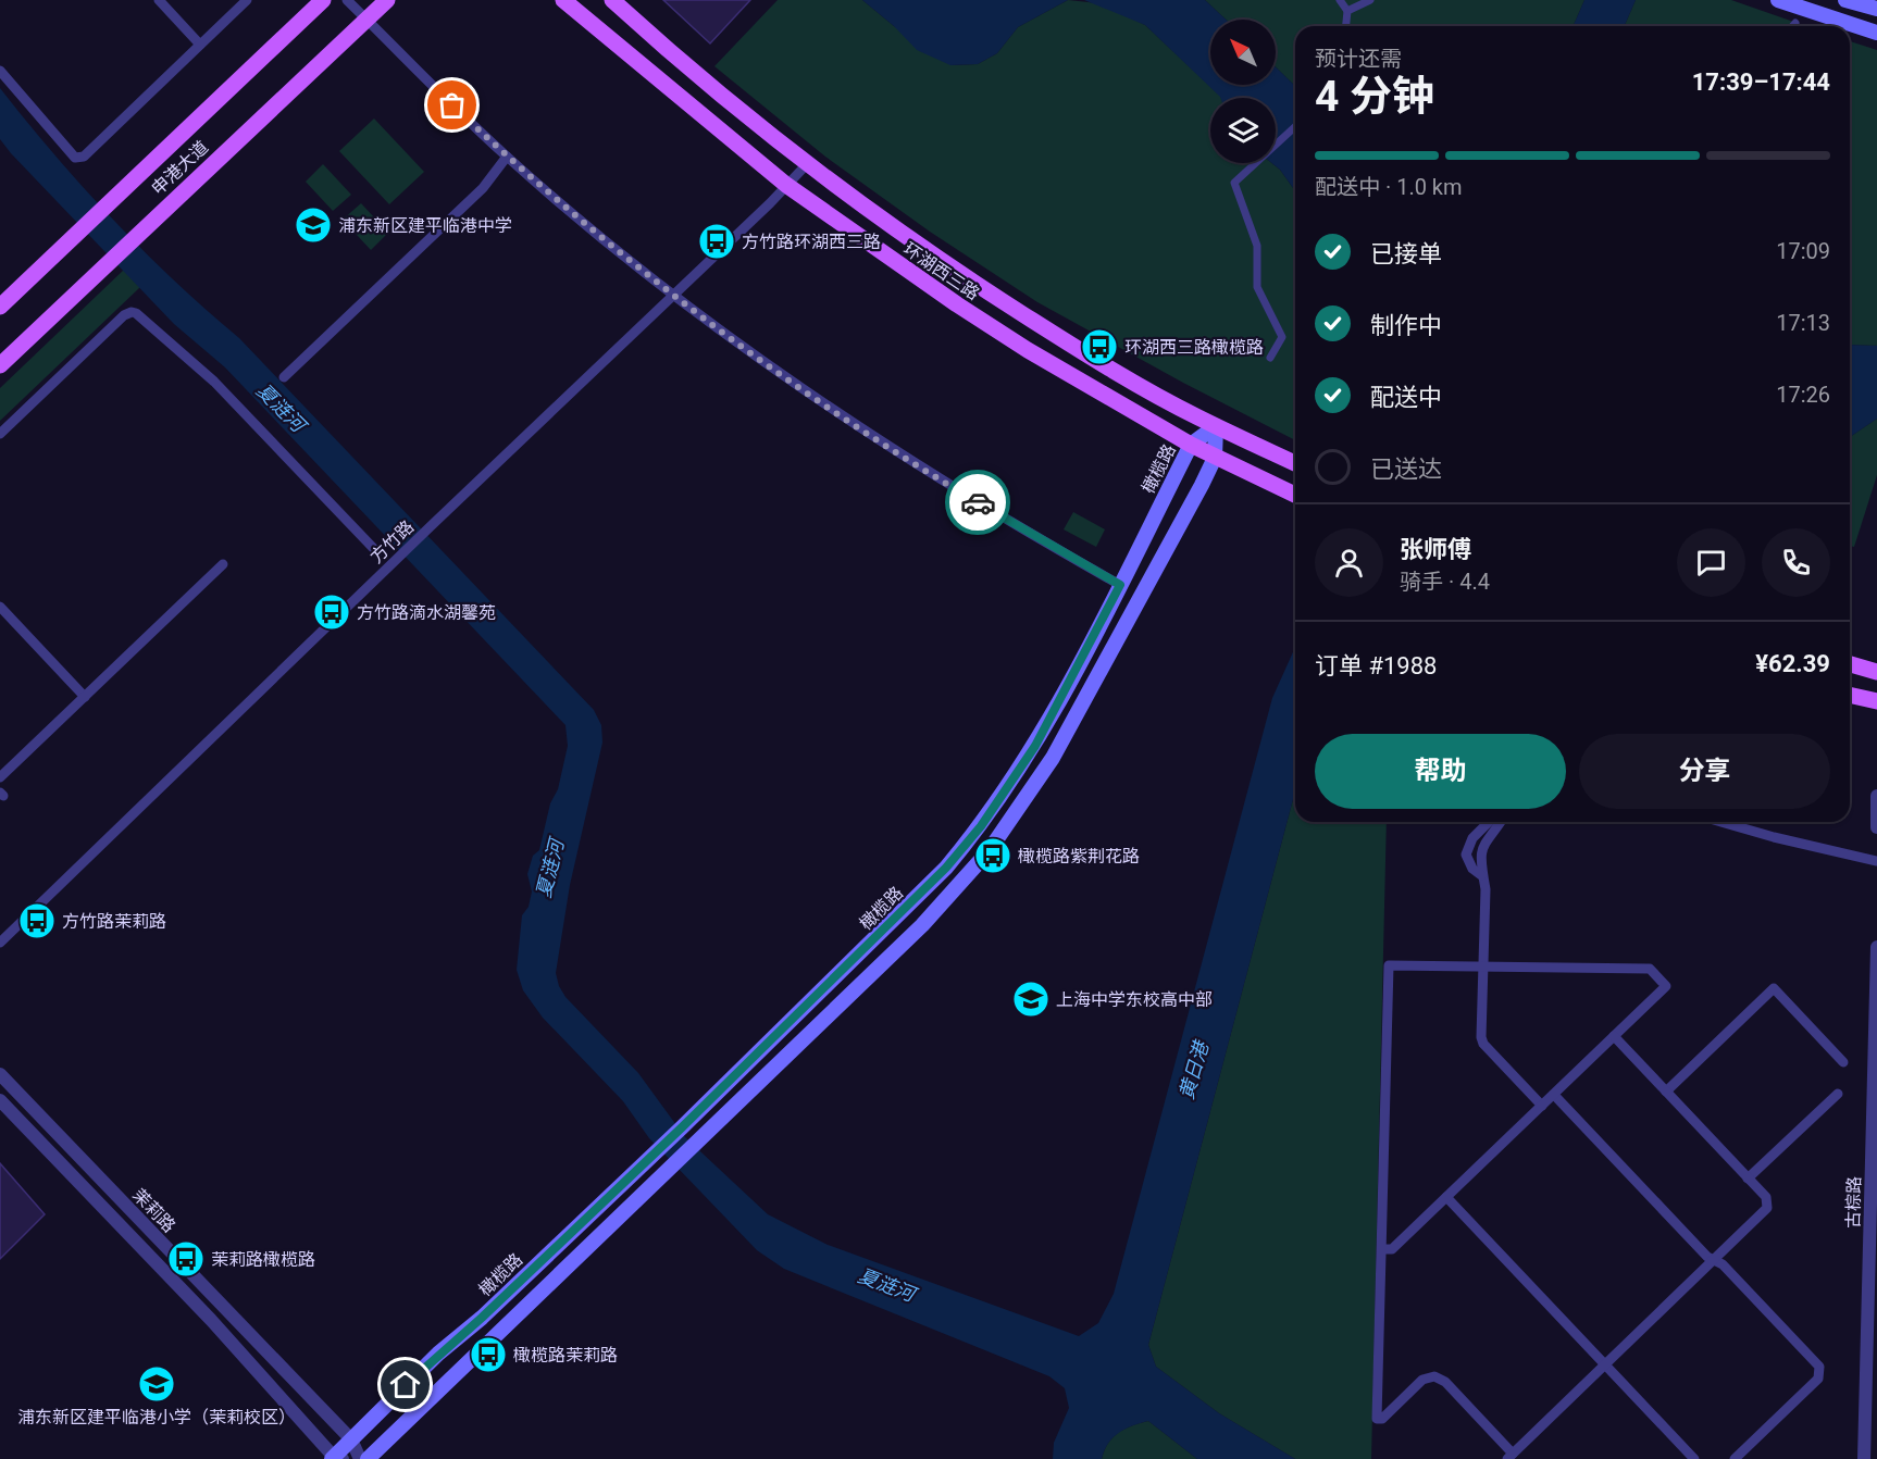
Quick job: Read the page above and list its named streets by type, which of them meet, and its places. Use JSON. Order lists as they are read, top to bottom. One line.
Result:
{"streets":{"main road":["申港大道","环湖西三路","橄榄路"],"street":["方竹路","古棕路","茉莉路"]},"crossings":[["环湖西三路","橄榄路"],["环湖西三路","方竹路"],["橄榄路","茉莉路"]],"water":["夏涟河","黄日港"],"places":{"school or university":["浦东新区建平临港中学","上海中学东校高中部","浦东新区建平临港小学（茉莉校区）"],"bus stop":["方竹路环湖西三路","环湖西三路橄榄路","方竹路滴水湖馨苑","橄榄路紫荆花路","方竹路茉莉路","茉莉路橄榄路","橄榄路茉莉路"]},"north":"top left","page":{"heading":["4 分钟","预计还需","17:39–17:44"],"panel":["张师傅","骑手 · 4.4","订单 #1988","¥62.39"],"bar":"配送中 · 1.0 km","list":[["已接单","17:09"],["制作中","17:13"],["配送中","17:26"],"已送达"],"buttons":["帮助","分享"]}}
